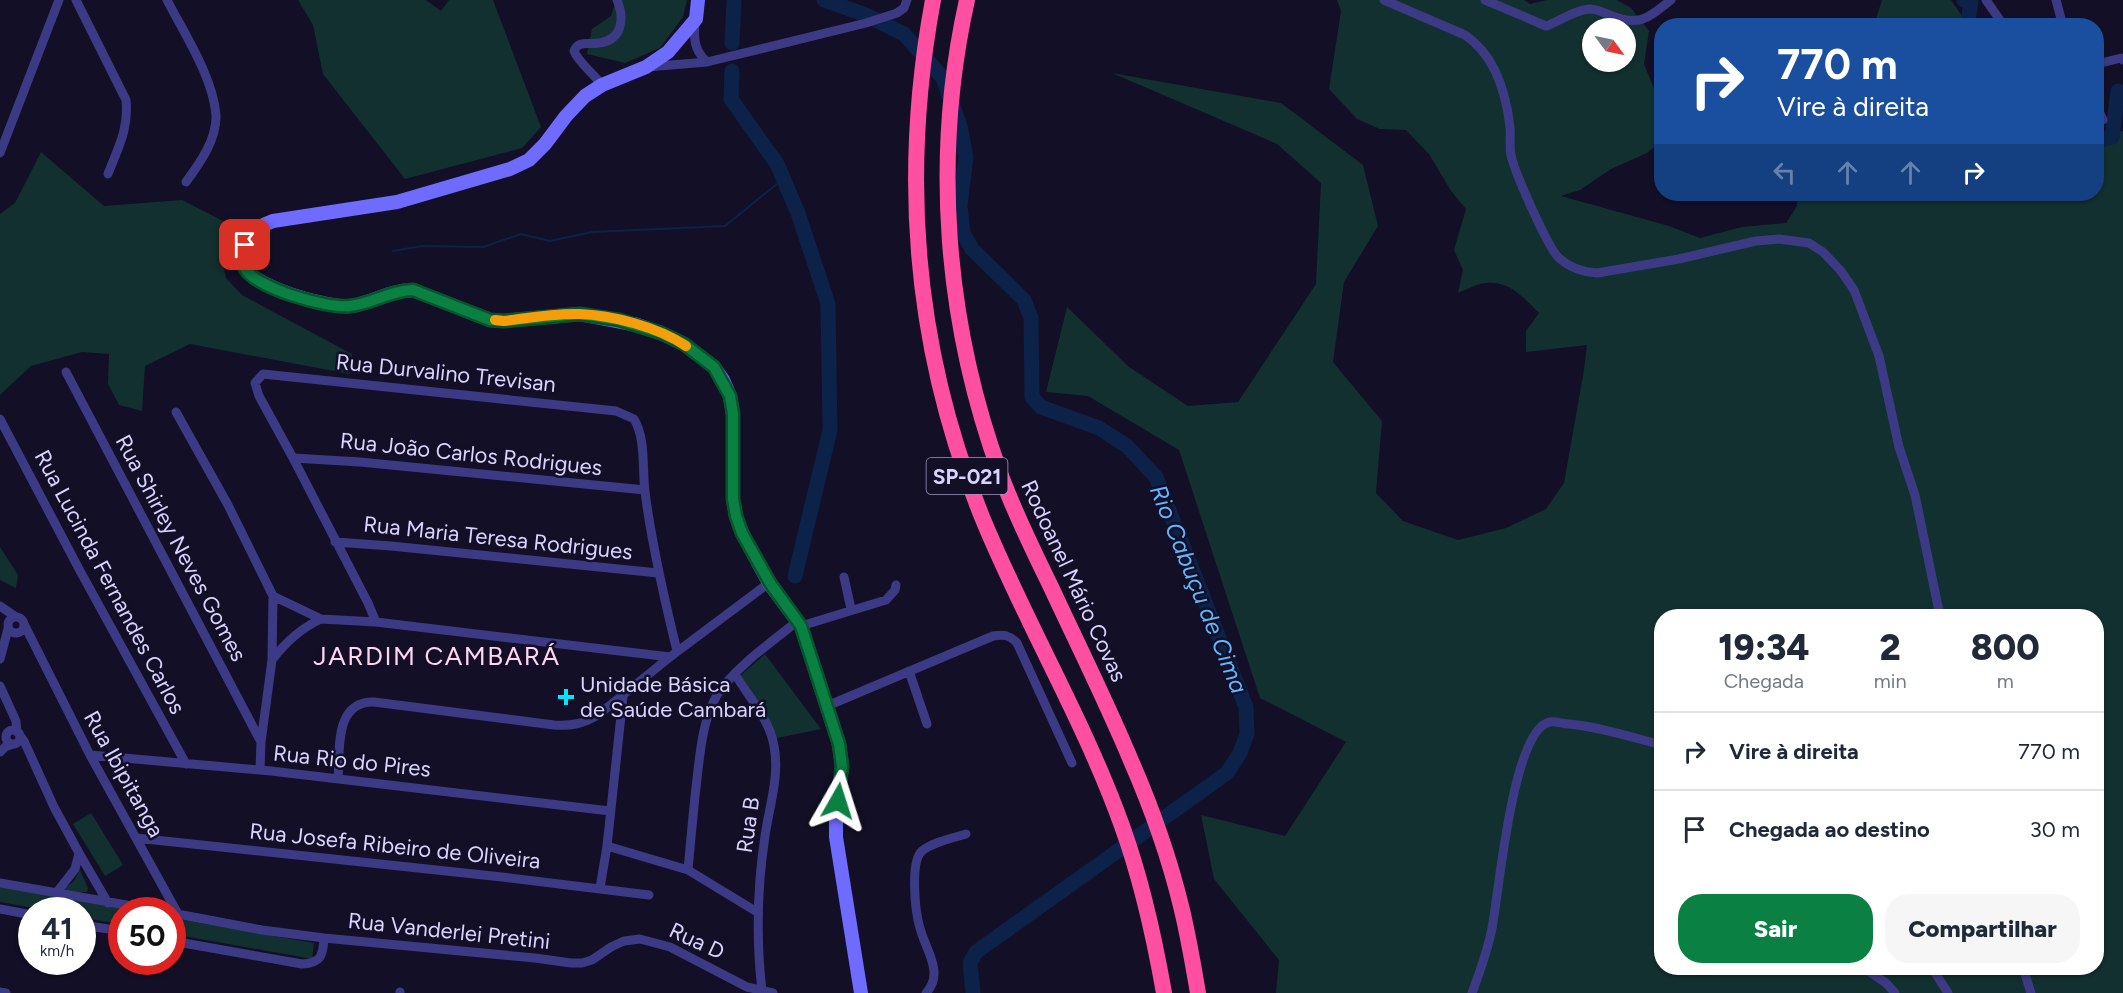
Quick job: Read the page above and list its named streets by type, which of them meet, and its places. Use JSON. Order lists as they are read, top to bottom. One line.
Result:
{"streets":{"highway":["SP-021","Rodoanel Mário Covas"],"street":["Rua Durvalino Trevisan","Rua João Carlos Rodrigues","Rua Maria Teresa Rodrigues","Rua Shirley Neves Gomes","Rua Lucinda Fernandes Carlos","Rua Rio do Pires","Rua Ibipitanga","Rua B","Rua Josefa Ribeiro de Oliveira","Rua Vanderlei Pretini","Rua D"]},"crossings":[["Rua Durvalino Trevisan","Rua João Carlos Rodrigues"],["Rua Lucinda Fernandes Carlos","Rua Rio do Pires"],["Rua Rio do Pires","Rua Ibipitanga"],["Rua Ibipitanga","Rua Josefa Ribeiro de Oliveira"],["Rua B","Rua D"],["Rua Vanderlei Pretini","Rua D"]],"districts":["JARDIM CAMBARÁ"],"water":["Rio Cabuçu de Cima"],"places":{"health":["Unidade Básica de Saúde Cambará"]},"north":"bottom right","page":{"turn":["770 m","Vire à direita"],"eta":["19:34","Chegada","2","min","800","m"],"list":[{"name":"Vire à direita","value":"770 m"},{"name":"Chegada ao destino","value":"30 m"}],"buttons":["Sair","Compartilhar"],"speed":"41 km/h","limit":"50"}}
